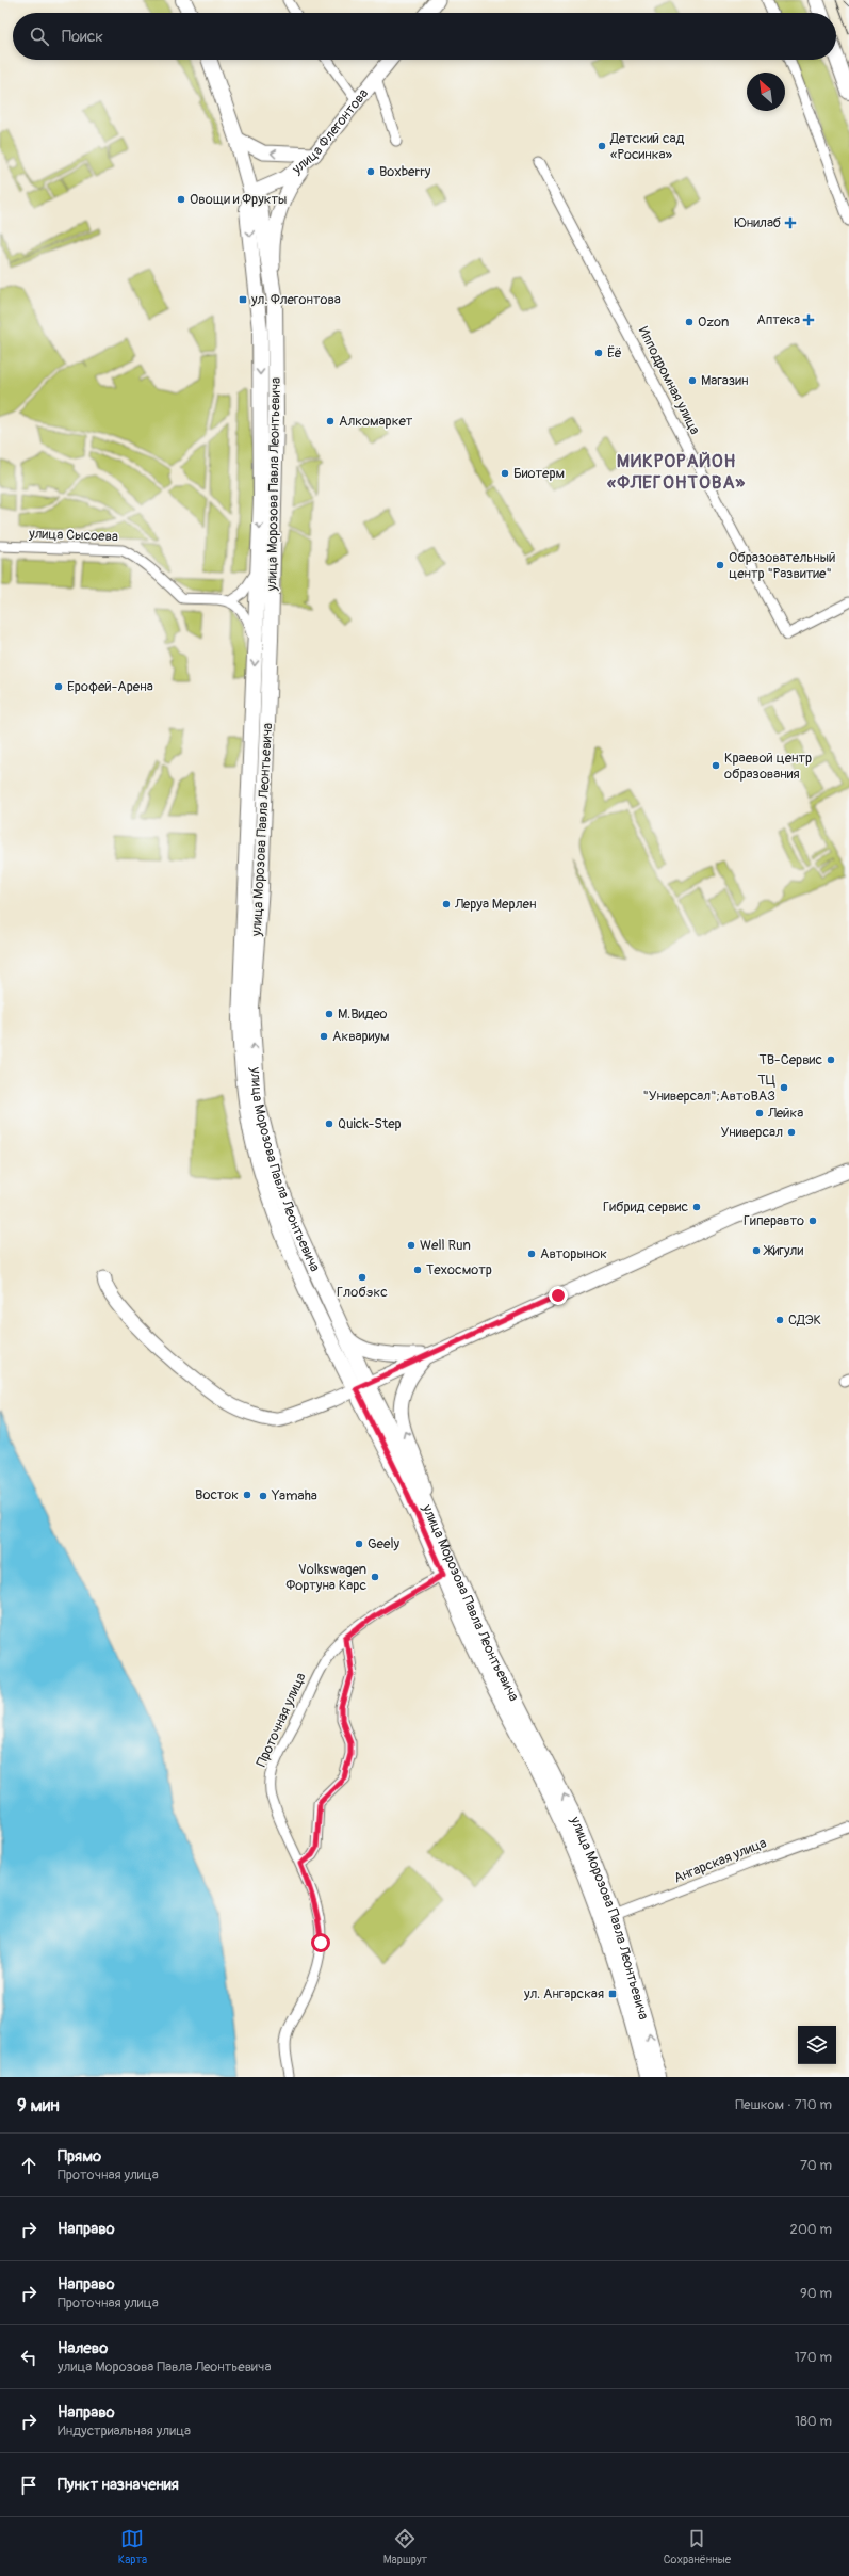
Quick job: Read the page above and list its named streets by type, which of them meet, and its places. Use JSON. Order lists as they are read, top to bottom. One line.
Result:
{"streets":{"main road":["улица Флегонтова","улица Морозова Павла Леонтьевича"],"street":["Ипподромная улица","улица Сысоева","Проточная улица","Ангарская улица"]},"crossings":[["улица Флегонтова","улица Морозова Павла Леонтьевича"],["улица Морозова Павла Леонтьевича","Проточная улица"],["улица Морозова Павла Леонтьевича","Ангарская улица"]],"districts":["МИКРОРАЙОН «ФЛЕГОНТОВА»"],"places":{"other":["Детский сад «Росинка»","Boxberry","Овощи и Фрукты","Ozon","Ёё","Магазин","Алкомаркет","Биотерм","Образовательный центр \"Развитие\"","Ерофей-Арена","Краевой центр образования","Леруа Мерлен","М.Видео","Аквариум","ТВ-Сервис","ТЦ \"Универсал\";АвтоВАЗ","Лейка","Quick-Step","Универсал","Гибрид сервис","Гиперавто","Well Run","Жигули","Авторынок","Техосмотр","Глобэкс","СДЭК","Восток","Yamaha","Geely","Volkswagen Фортуна Карс"],"health":["Юнилаб","Аптека"],"transit":["ул. Флегонтова","ул. Ангарская"]},"north":"top left","page":{"search":"Поиск","heading":["9 мин","Пешком · 710 m"],"list":[["Прямо","Проточная улица","70 m"],["Направо","200 m"],["Направо","Проточная улица","90 m"],["Налево","улица Морозова Павла Леонтьевича","170 m"],["Направо","Индустриальная улица","180 m"],"Пункт назначения"],"nav":["Карта","Маршрут","Сохранённые"]}}
